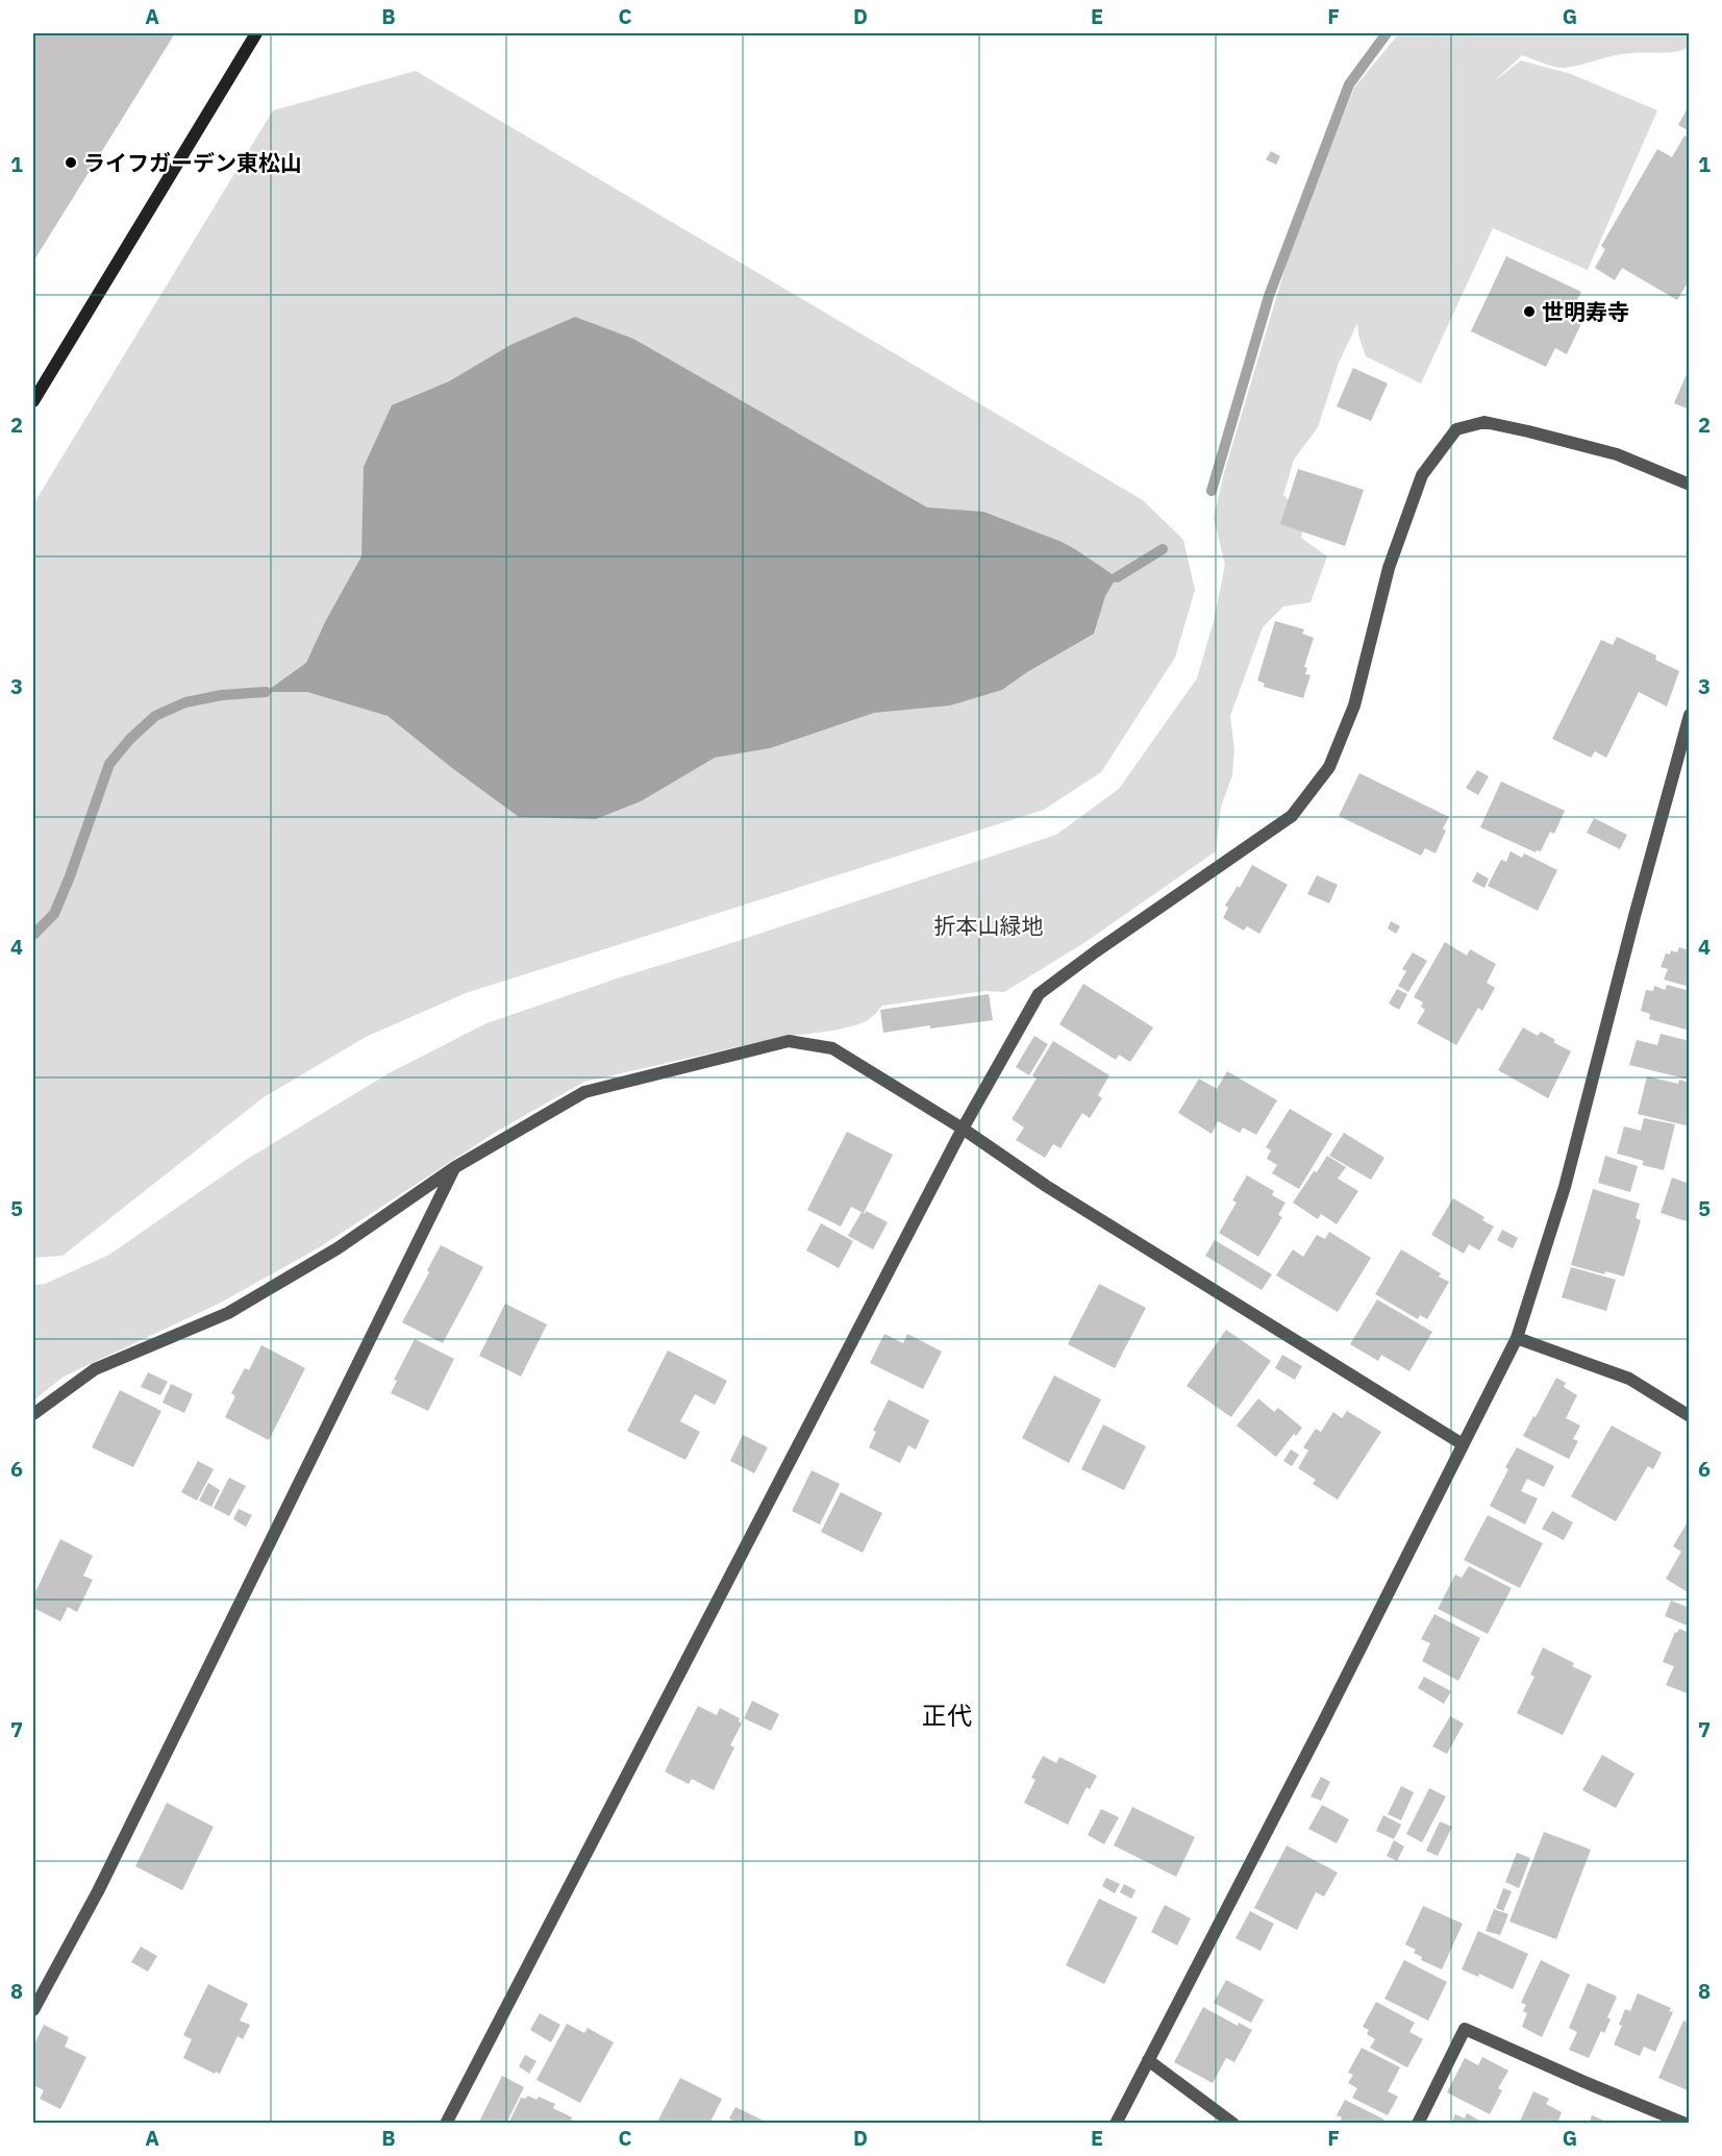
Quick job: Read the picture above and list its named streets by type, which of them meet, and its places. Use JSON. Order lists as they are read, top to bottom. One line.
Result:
{"districts":["正代"],"parks":["折本山緑地"],"places":["ライフガーデン東松山","世明寿寺"],"grid":{"columns":["A","B","C","D","E","F","G"],"rows":["1","2","3","4","5","6","7","8"]}}
